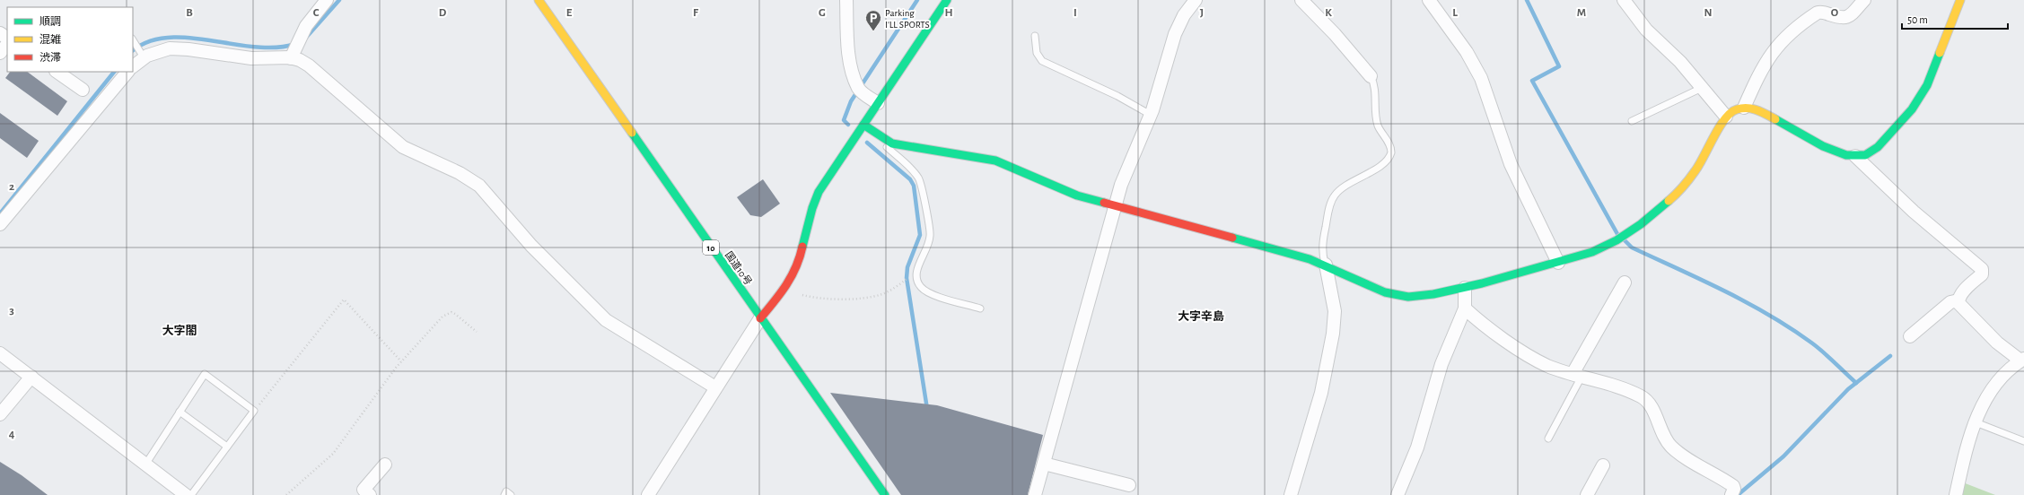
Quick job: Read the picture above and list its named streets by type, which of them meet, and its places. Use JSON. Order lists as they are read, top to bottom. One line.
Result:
{"streets":{"main road":["10","国道10号"]},"districts":["大字辛島","大字閤"],"places":{"parking":["Parking I'LL SPORTS"]},"legend":["順調","混雑","渋滞"],"scale_bar":"50 m","grid":{"columns":["B","C","D","E","F","G","H","I","J","K","L","M","N","O"],"rows":["2","3","4"]}}
